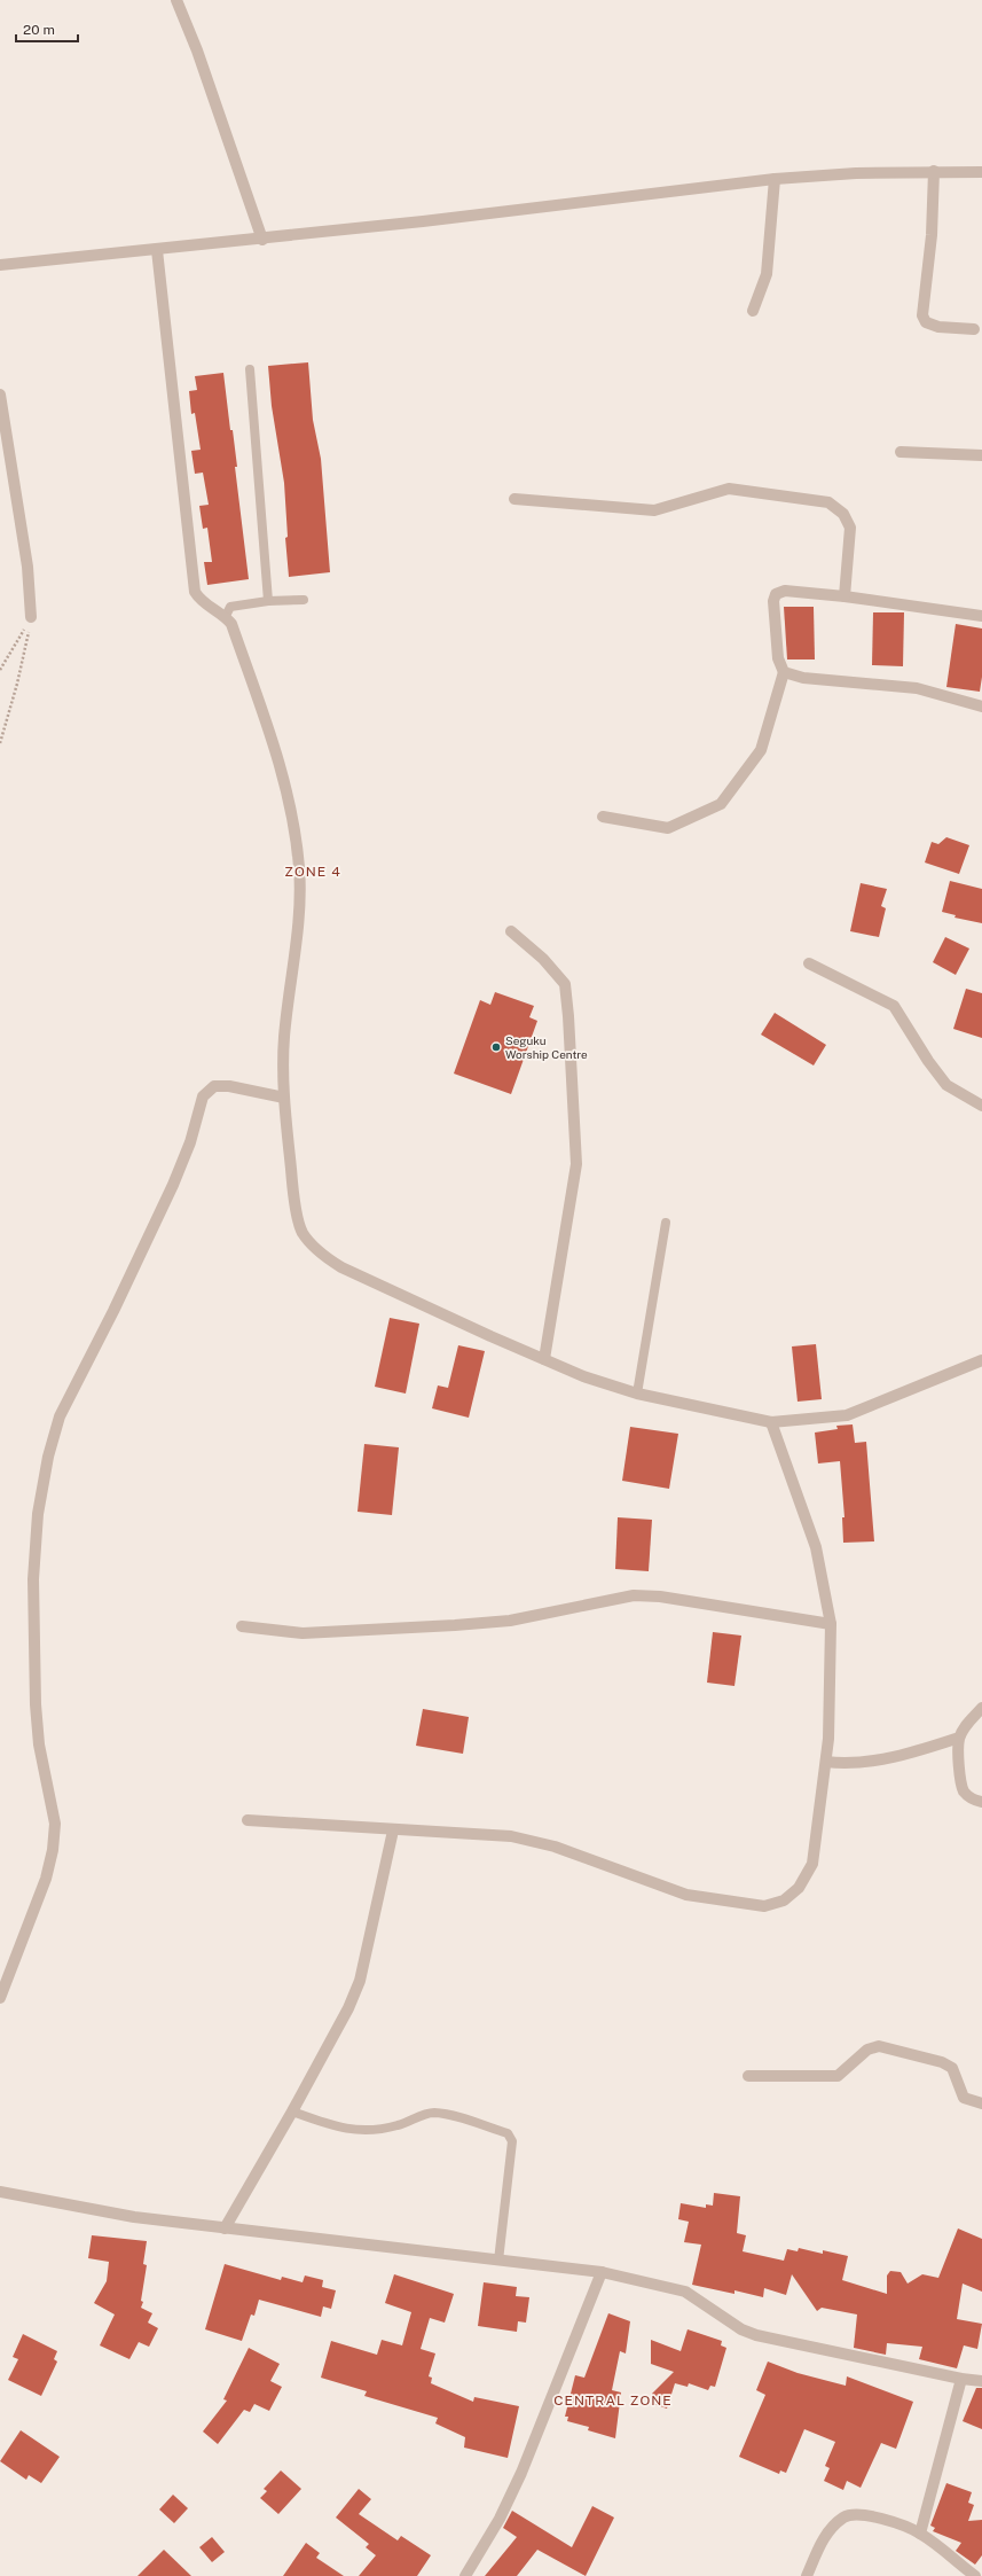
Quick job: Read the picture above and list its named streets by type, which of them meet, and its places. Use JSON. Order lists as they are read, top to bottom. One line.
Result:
{"districts":["ZONE 4","CENTRAL ZONE"],"places":["Seguku Worship Centre"],"scale_bar":"20 m"}
